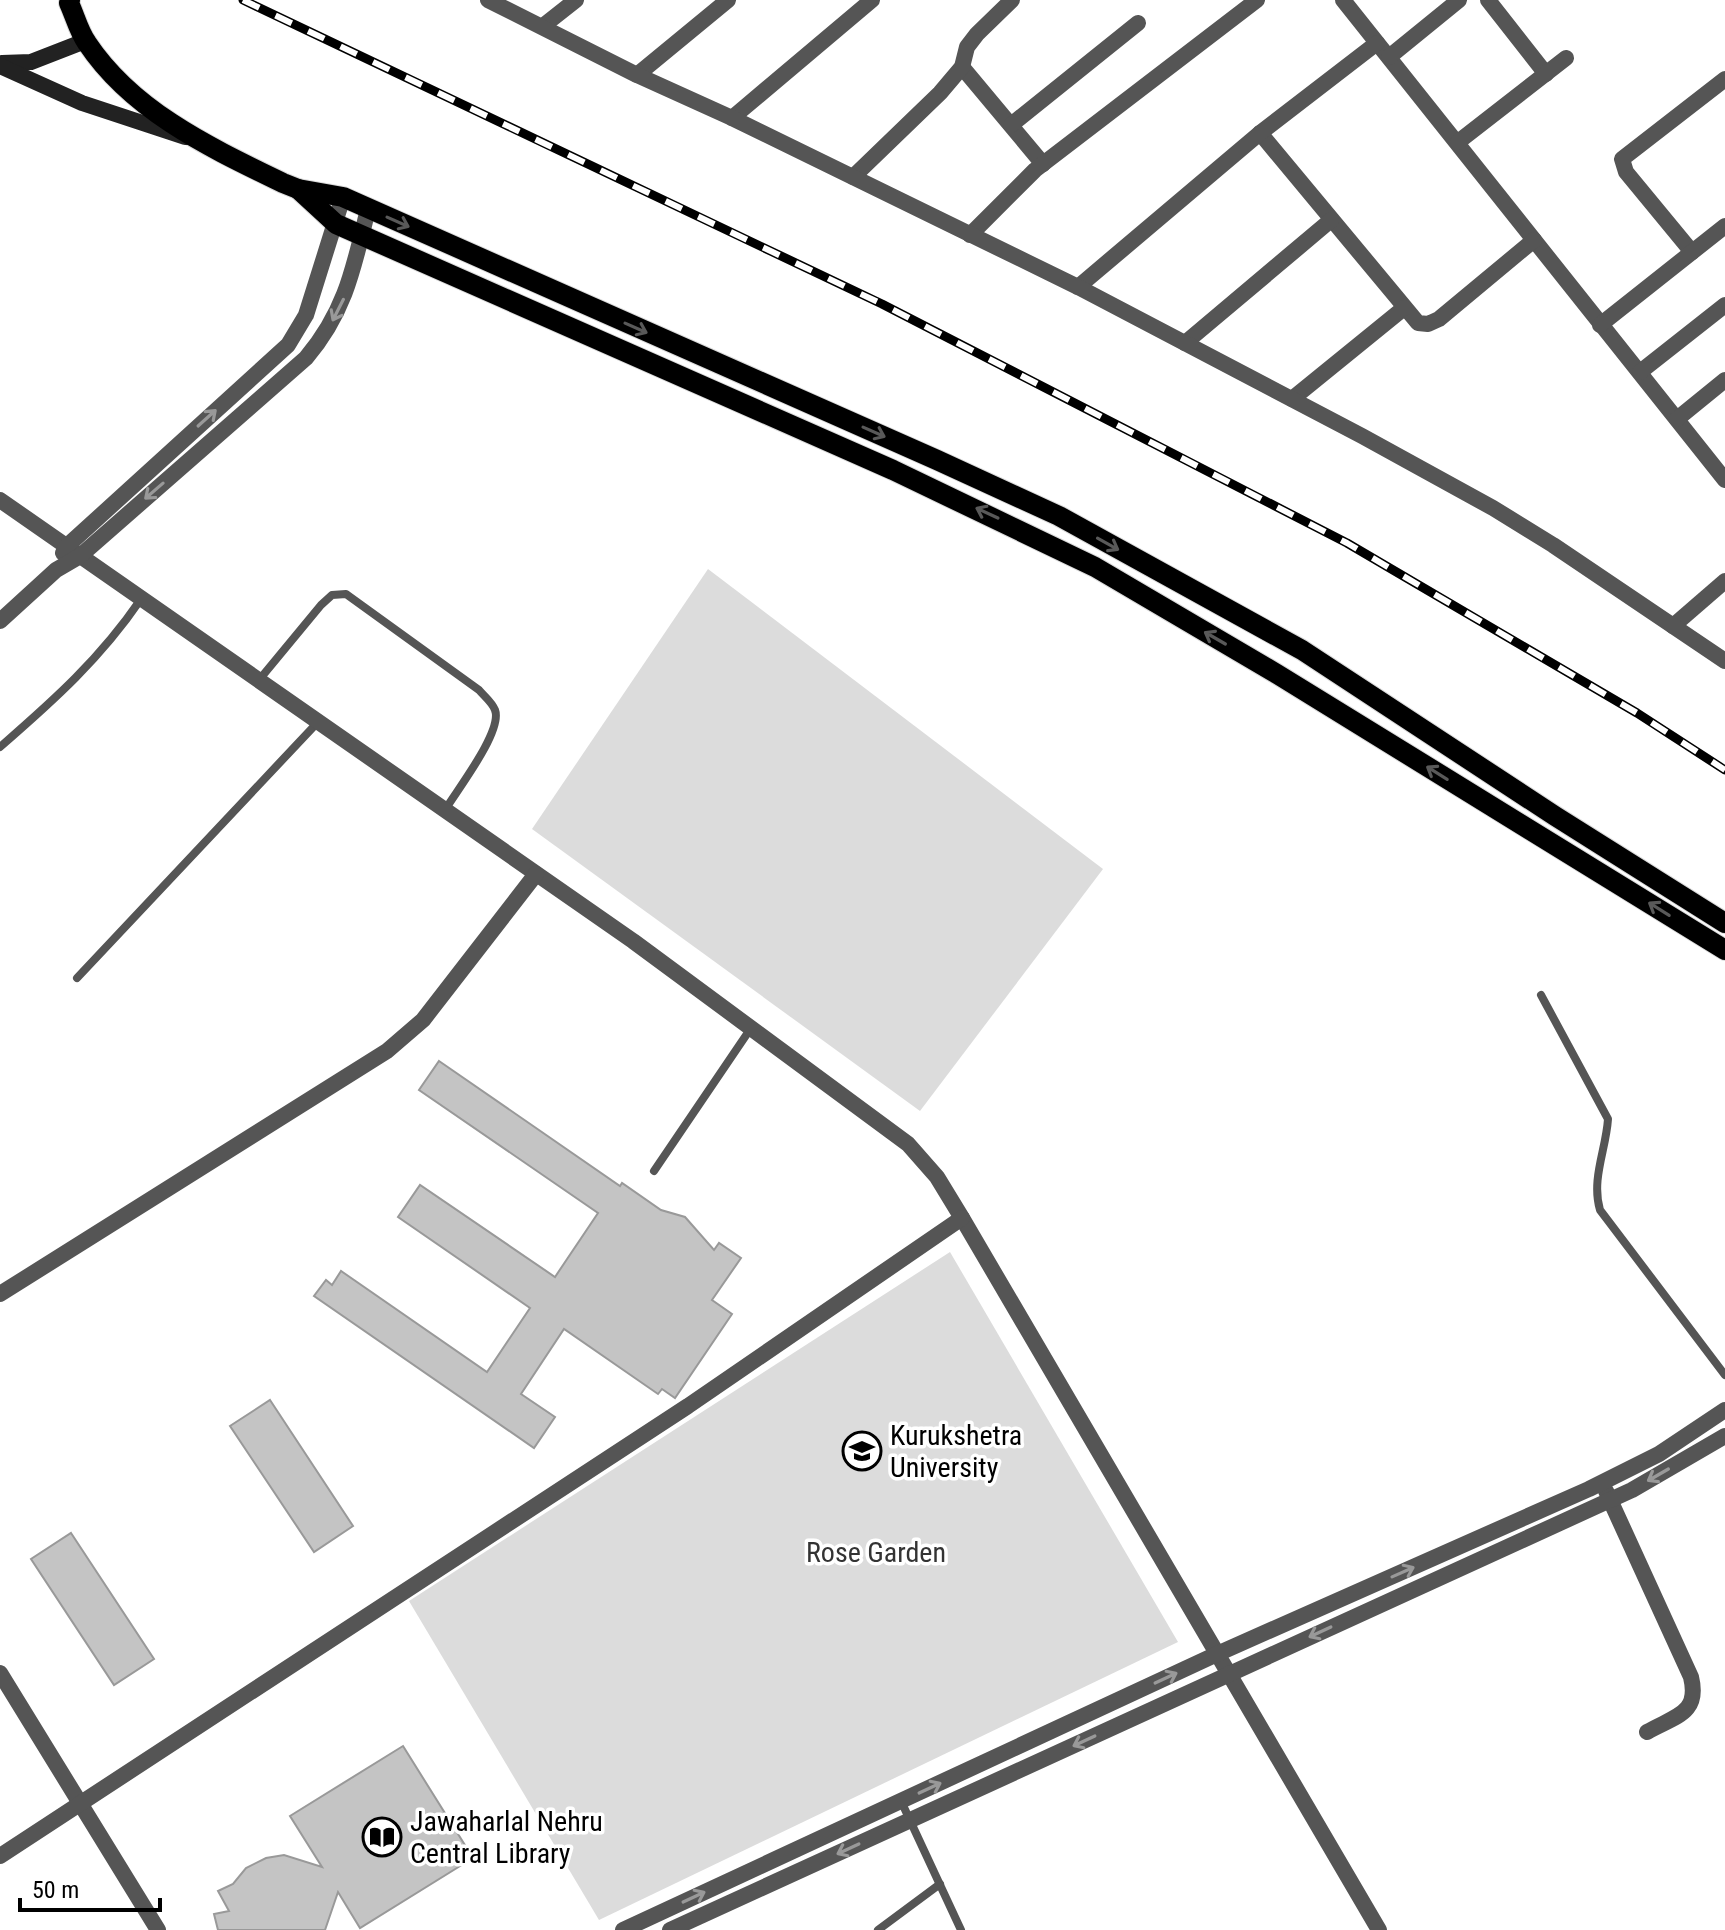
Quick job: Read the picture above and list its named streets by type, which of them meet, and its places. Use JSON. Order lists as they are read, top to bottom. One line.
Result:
{"parks":["Rose Garden"],"places":{"school or university":["Kurukshetra University"],"library":["Jawaharlal Nehru Central Library"]},"scale_bar":"50 m"}
